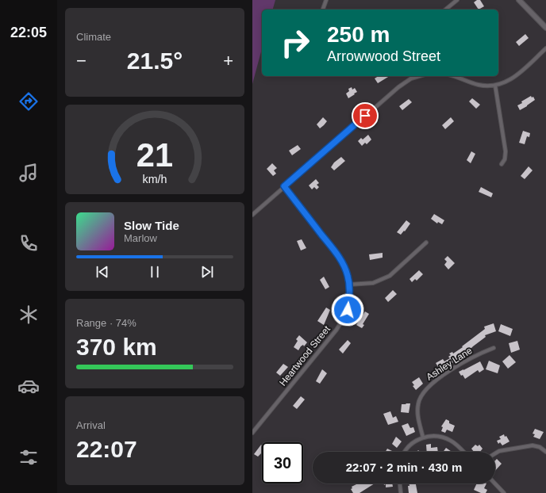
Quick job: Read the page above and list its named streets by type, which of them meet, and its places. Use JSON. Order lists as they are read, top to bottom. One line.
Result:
{"streets":{"street":["Heartwood Street","Ashley Lane"]},"page":{"tabs":"22:05","tile":["Climate",["Range · 74%","370 km"],["Arrival","22:07"]],"turn":["250 m","Arrowwood Street"],"heat":["−","21.5°","+"],"song":["Slow Tide","Marlow"],"limit":"30","trip":"22:07 · 2 min · 430 m","gauge":["21","km/h"]}}
